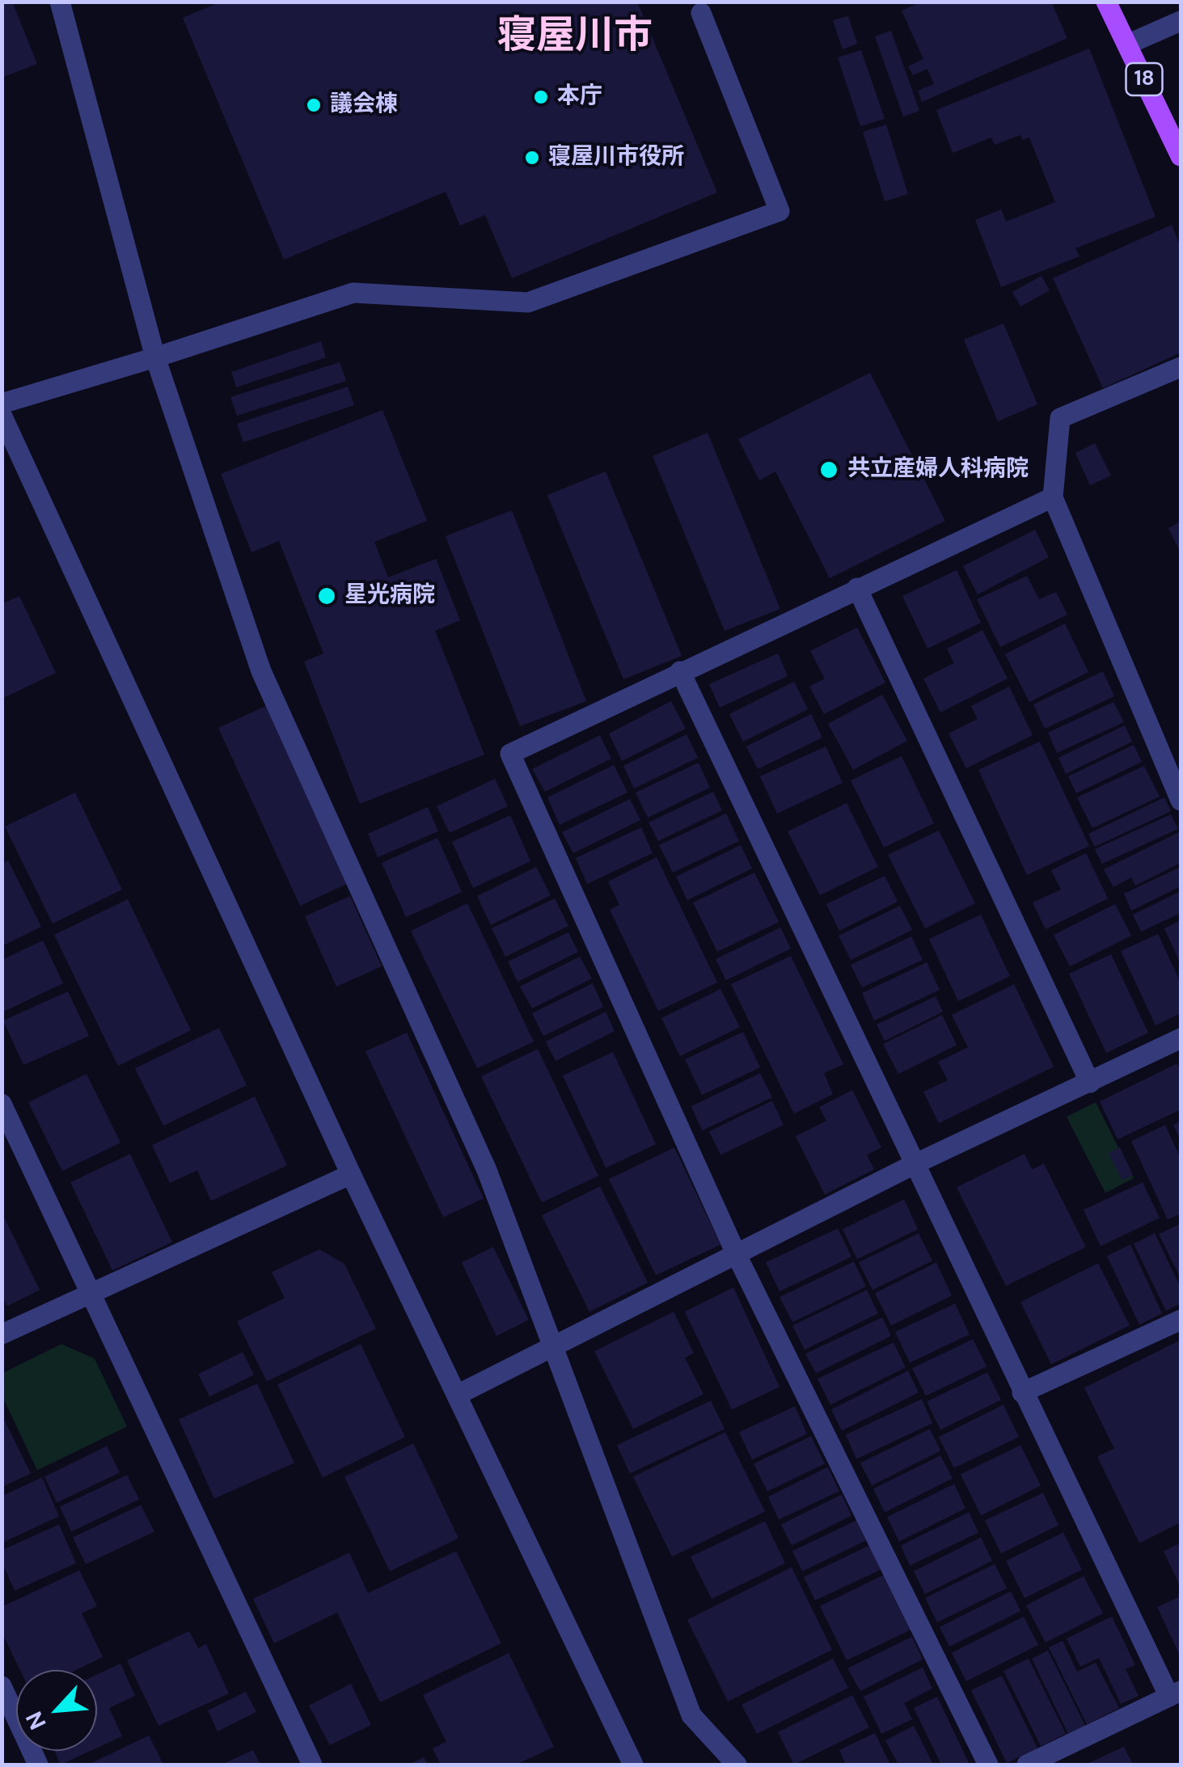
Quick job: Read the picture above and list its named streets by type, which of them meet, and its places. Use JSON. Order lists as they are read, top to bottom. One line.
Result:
{"streets":{"main road":["18"]},"districts":["寝屋川市"],"places":["本庁","議会棟","寝屋川市役所","共立産婦人科病院","星光病院"],"north":"bottom left"}
